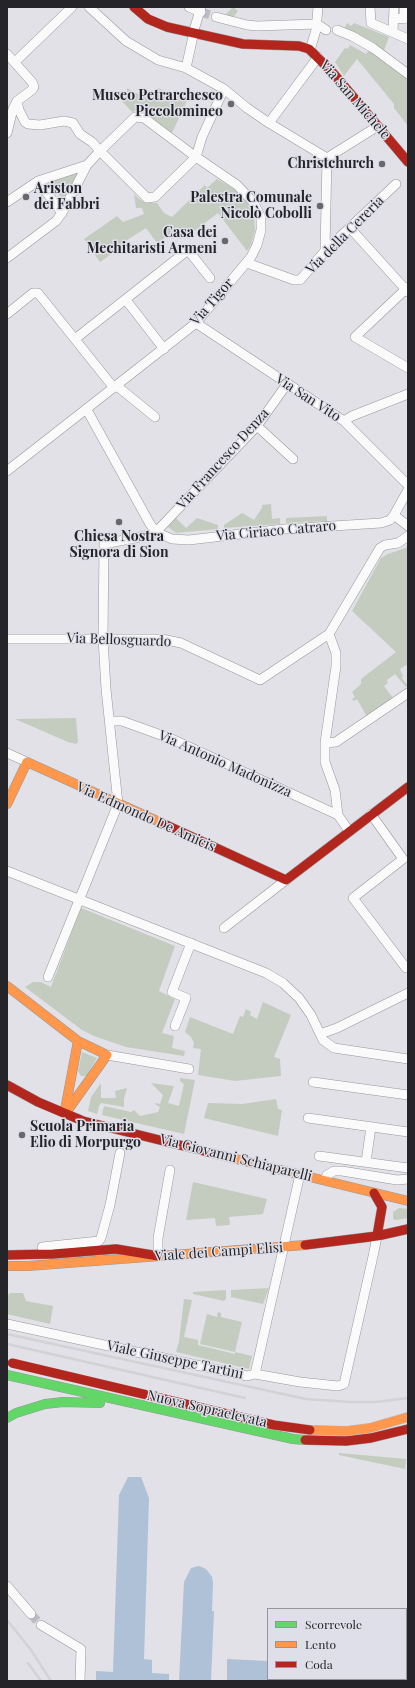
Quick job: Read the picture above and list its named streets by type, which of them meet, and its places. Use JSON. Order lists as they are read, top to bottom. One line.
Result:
{"streets":{"main road":["Via San Michele","Via Edmondo De Amicis","Via Giovanni Schiaparelli","Viale dei Campi Elisi","Nuova Sopraelevata"],"street":["Via della Cereria","Via Tigor","Via San Vito","Via Francesco Denza","Via Ciriaco Catraro","Via Bellosguardo","Via Antonio Madonizza","Viale Giuseppe Tartini"]},"crossings":[["Via della Cereria","Via Tigor"],["Via Tigor","Via San Vito"],["Via San Vito","Via Francesco Denza"],["Via Francesco Denza","Via Ciriaco Catraro"],["Viale dei Campi Elisi","Viale Giuseppe Tartini"]],"places":["Museo Petrarchesco Piccolomineo","Christchurch","Ariston dei Fabbri","Palestra Comunale Nicolò Cobolli","Casa dei Mechitaristi Armeni","Chiesa Nostra Signora di Sion","Scuola Primaria Elio di Morpurgo"],"legend":["Scorrevole","Lento","Coda"]}
